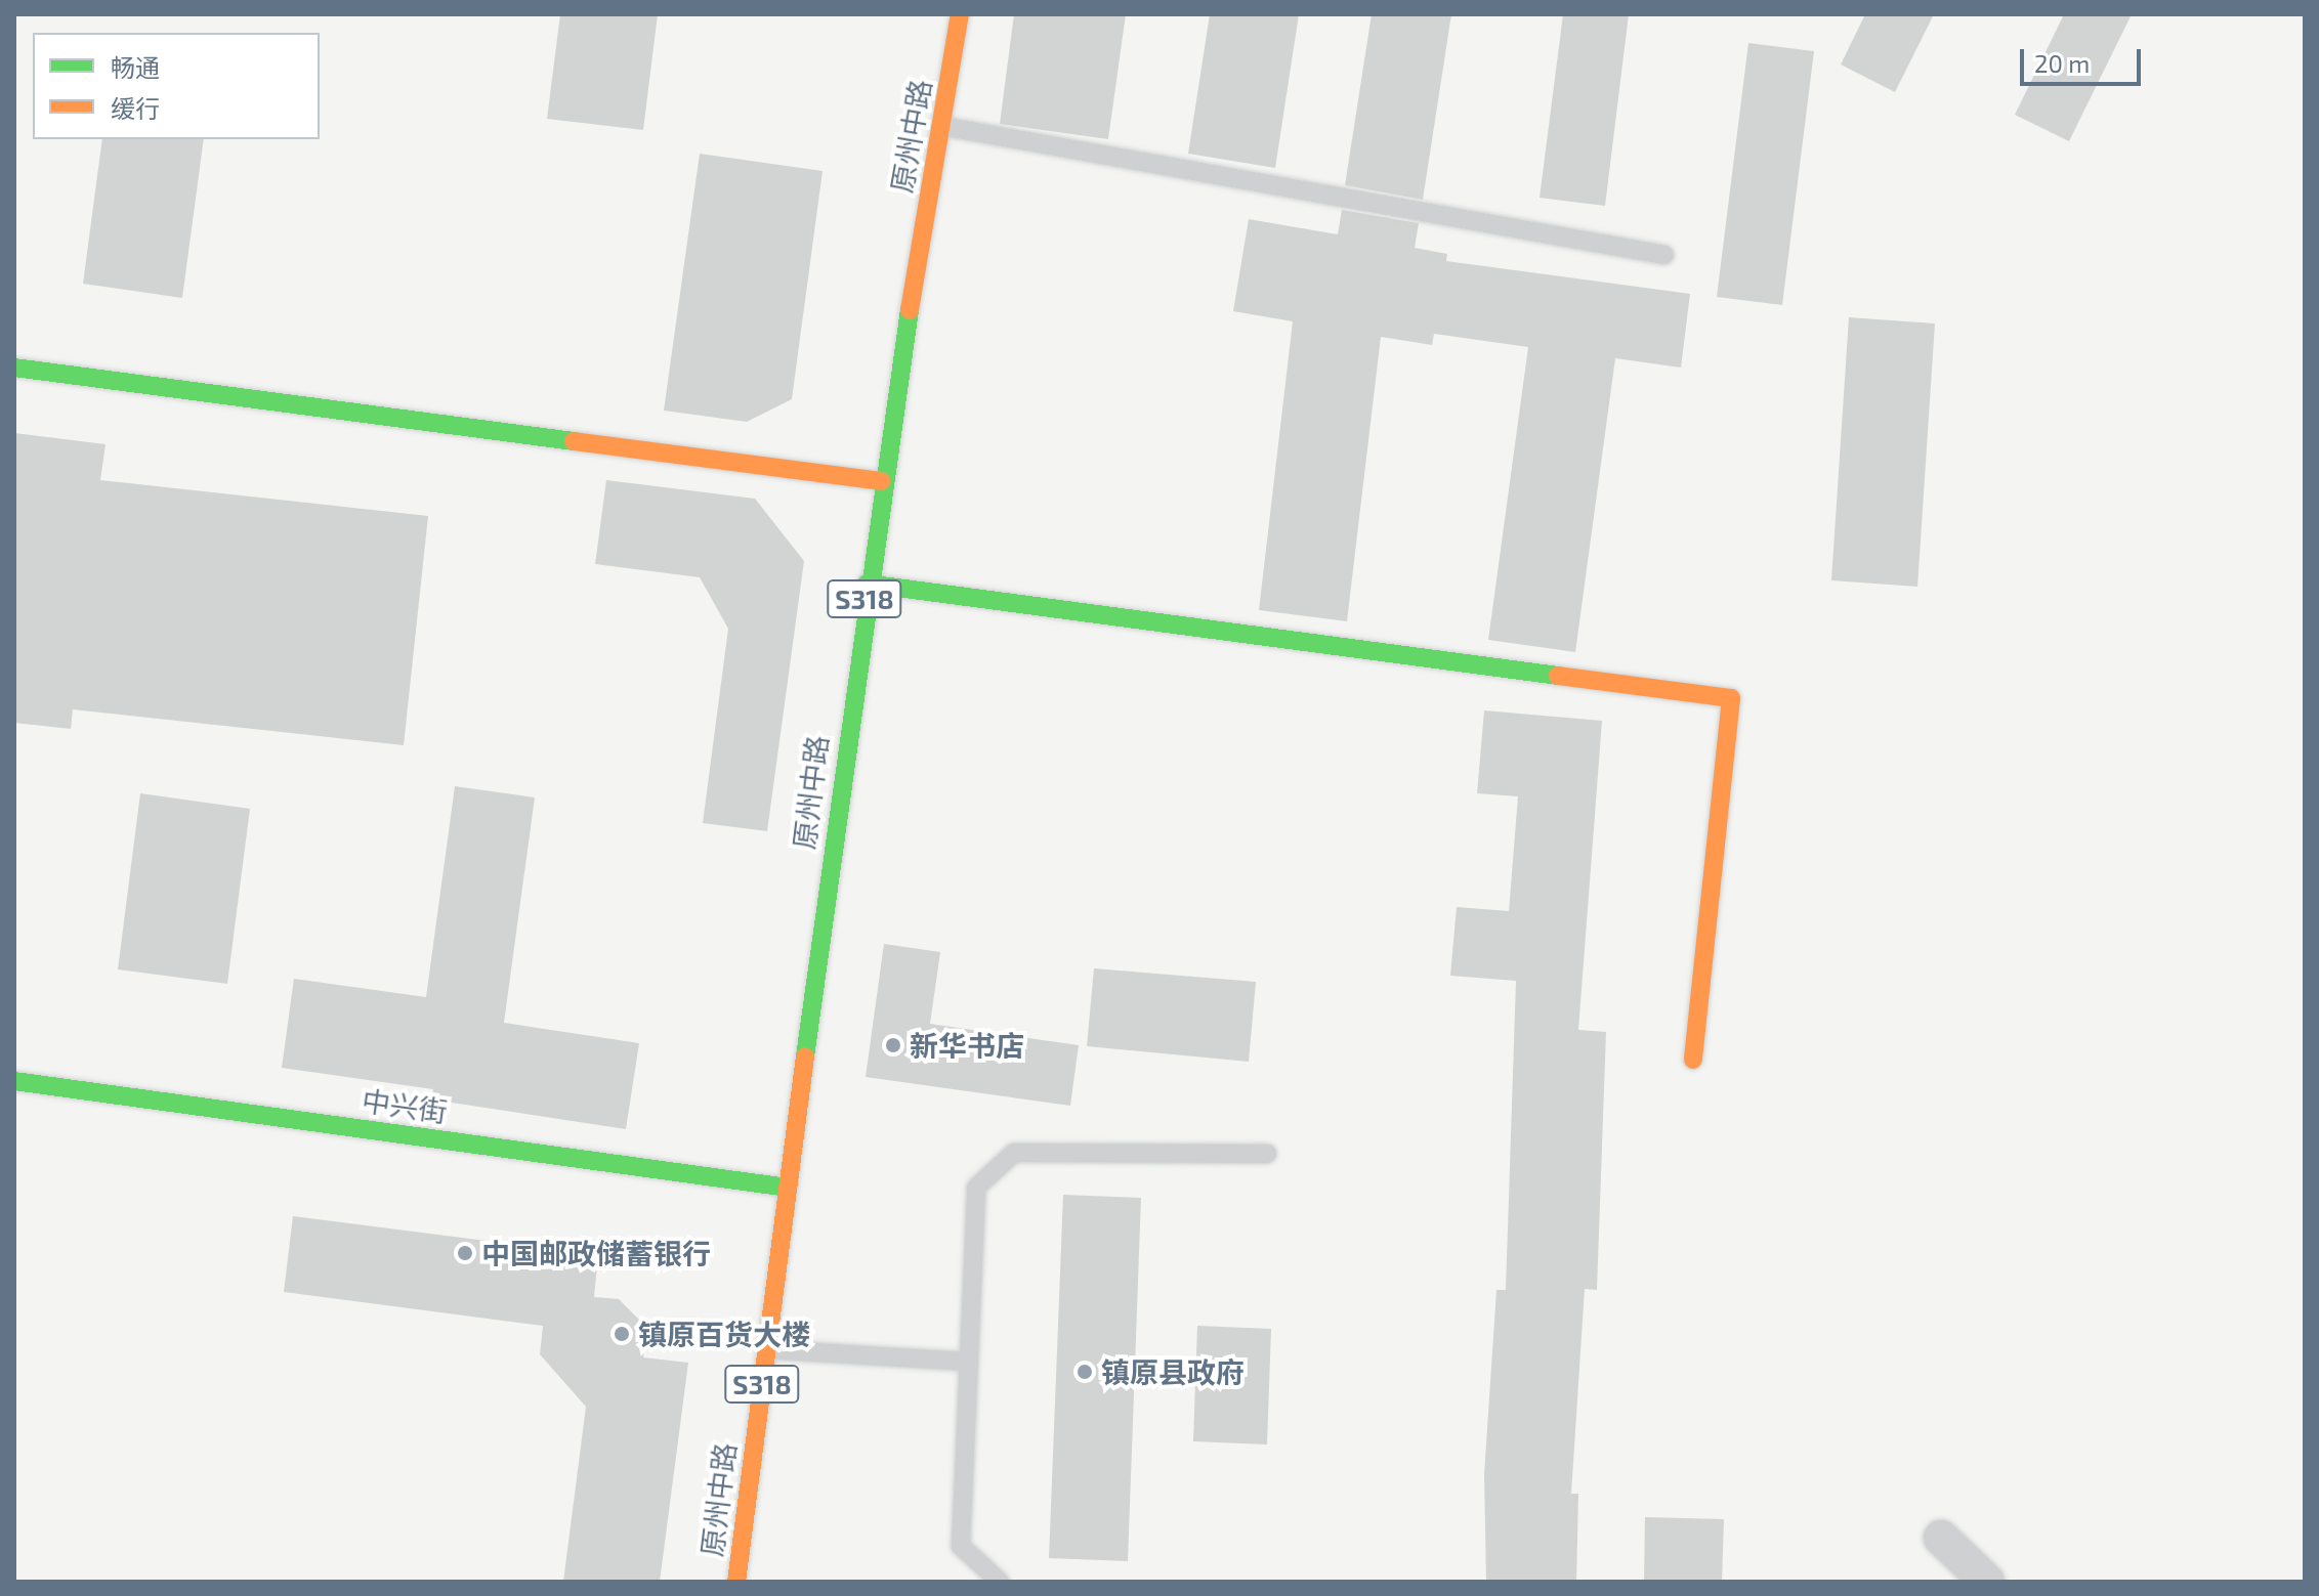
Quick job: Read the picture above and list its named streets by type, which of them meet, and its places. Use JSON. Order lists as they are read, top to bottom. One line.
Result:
{"streets":{"street":["原州中路","S318","中兴街"]},"crossings":[["原州中路","中兴街"]],"places":["新华书店","中国邮政储蓄银行","镇原百货大楼","镇原县政府"],"legend":["畅通","缓行"],"scale_bar":"20 m"}
